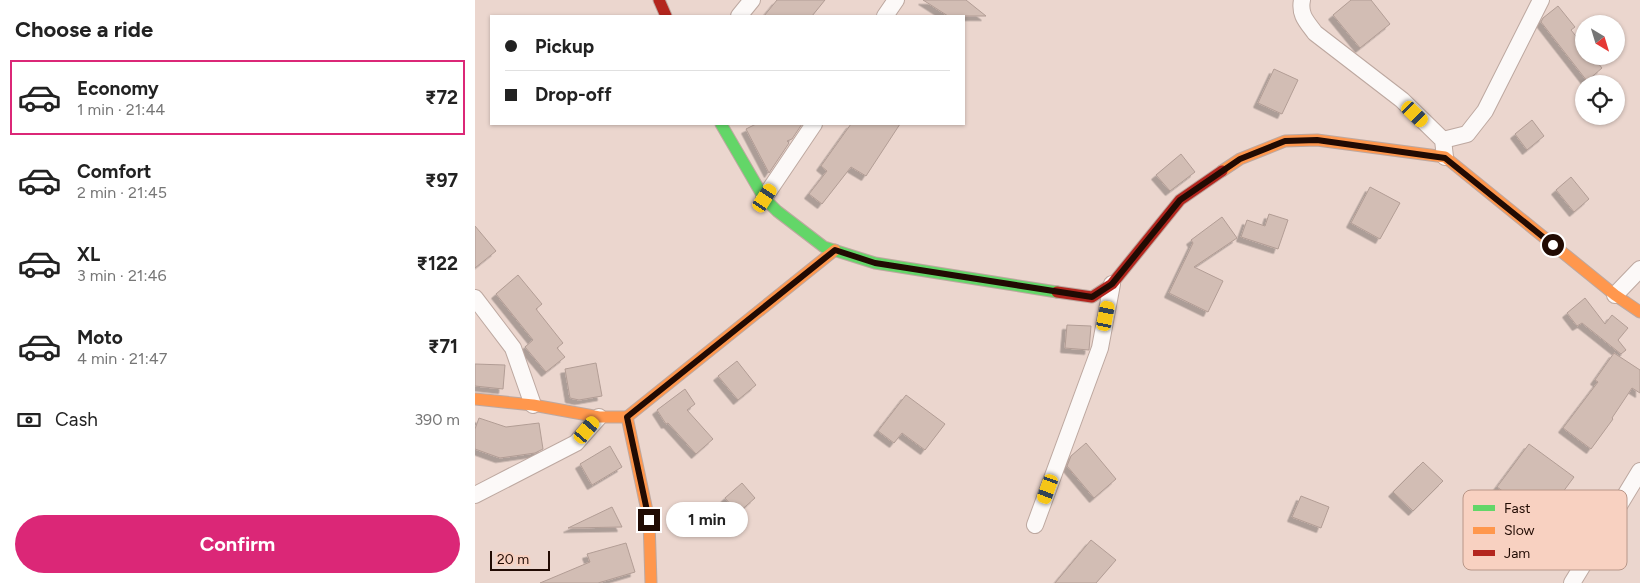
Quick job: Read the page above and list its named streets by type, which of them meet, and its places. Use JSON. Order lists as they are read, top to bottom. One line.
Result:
{"legend":["Fast","Slow","Jam"],"scale_bar":"20 m","north":"bottom right","page":{"heading":"Choose a ride","banner":["Pickup","Drop-off"],"list":[{"name":"Economy","note":"1 min · 21:44","value":"₹72"},{"name":"Comfort","note":"2 min · 21:45","value":"₹97"},{"name":"XL","note":"3 min · 21:46","value":"₹122"},{"name":"Moto","note":"4 min · 21:47","value":"₹71"}],"pay":["Cash","390 m"],"bubble":"1 min","buttons":"Confirm","scale":"20 m"}}
